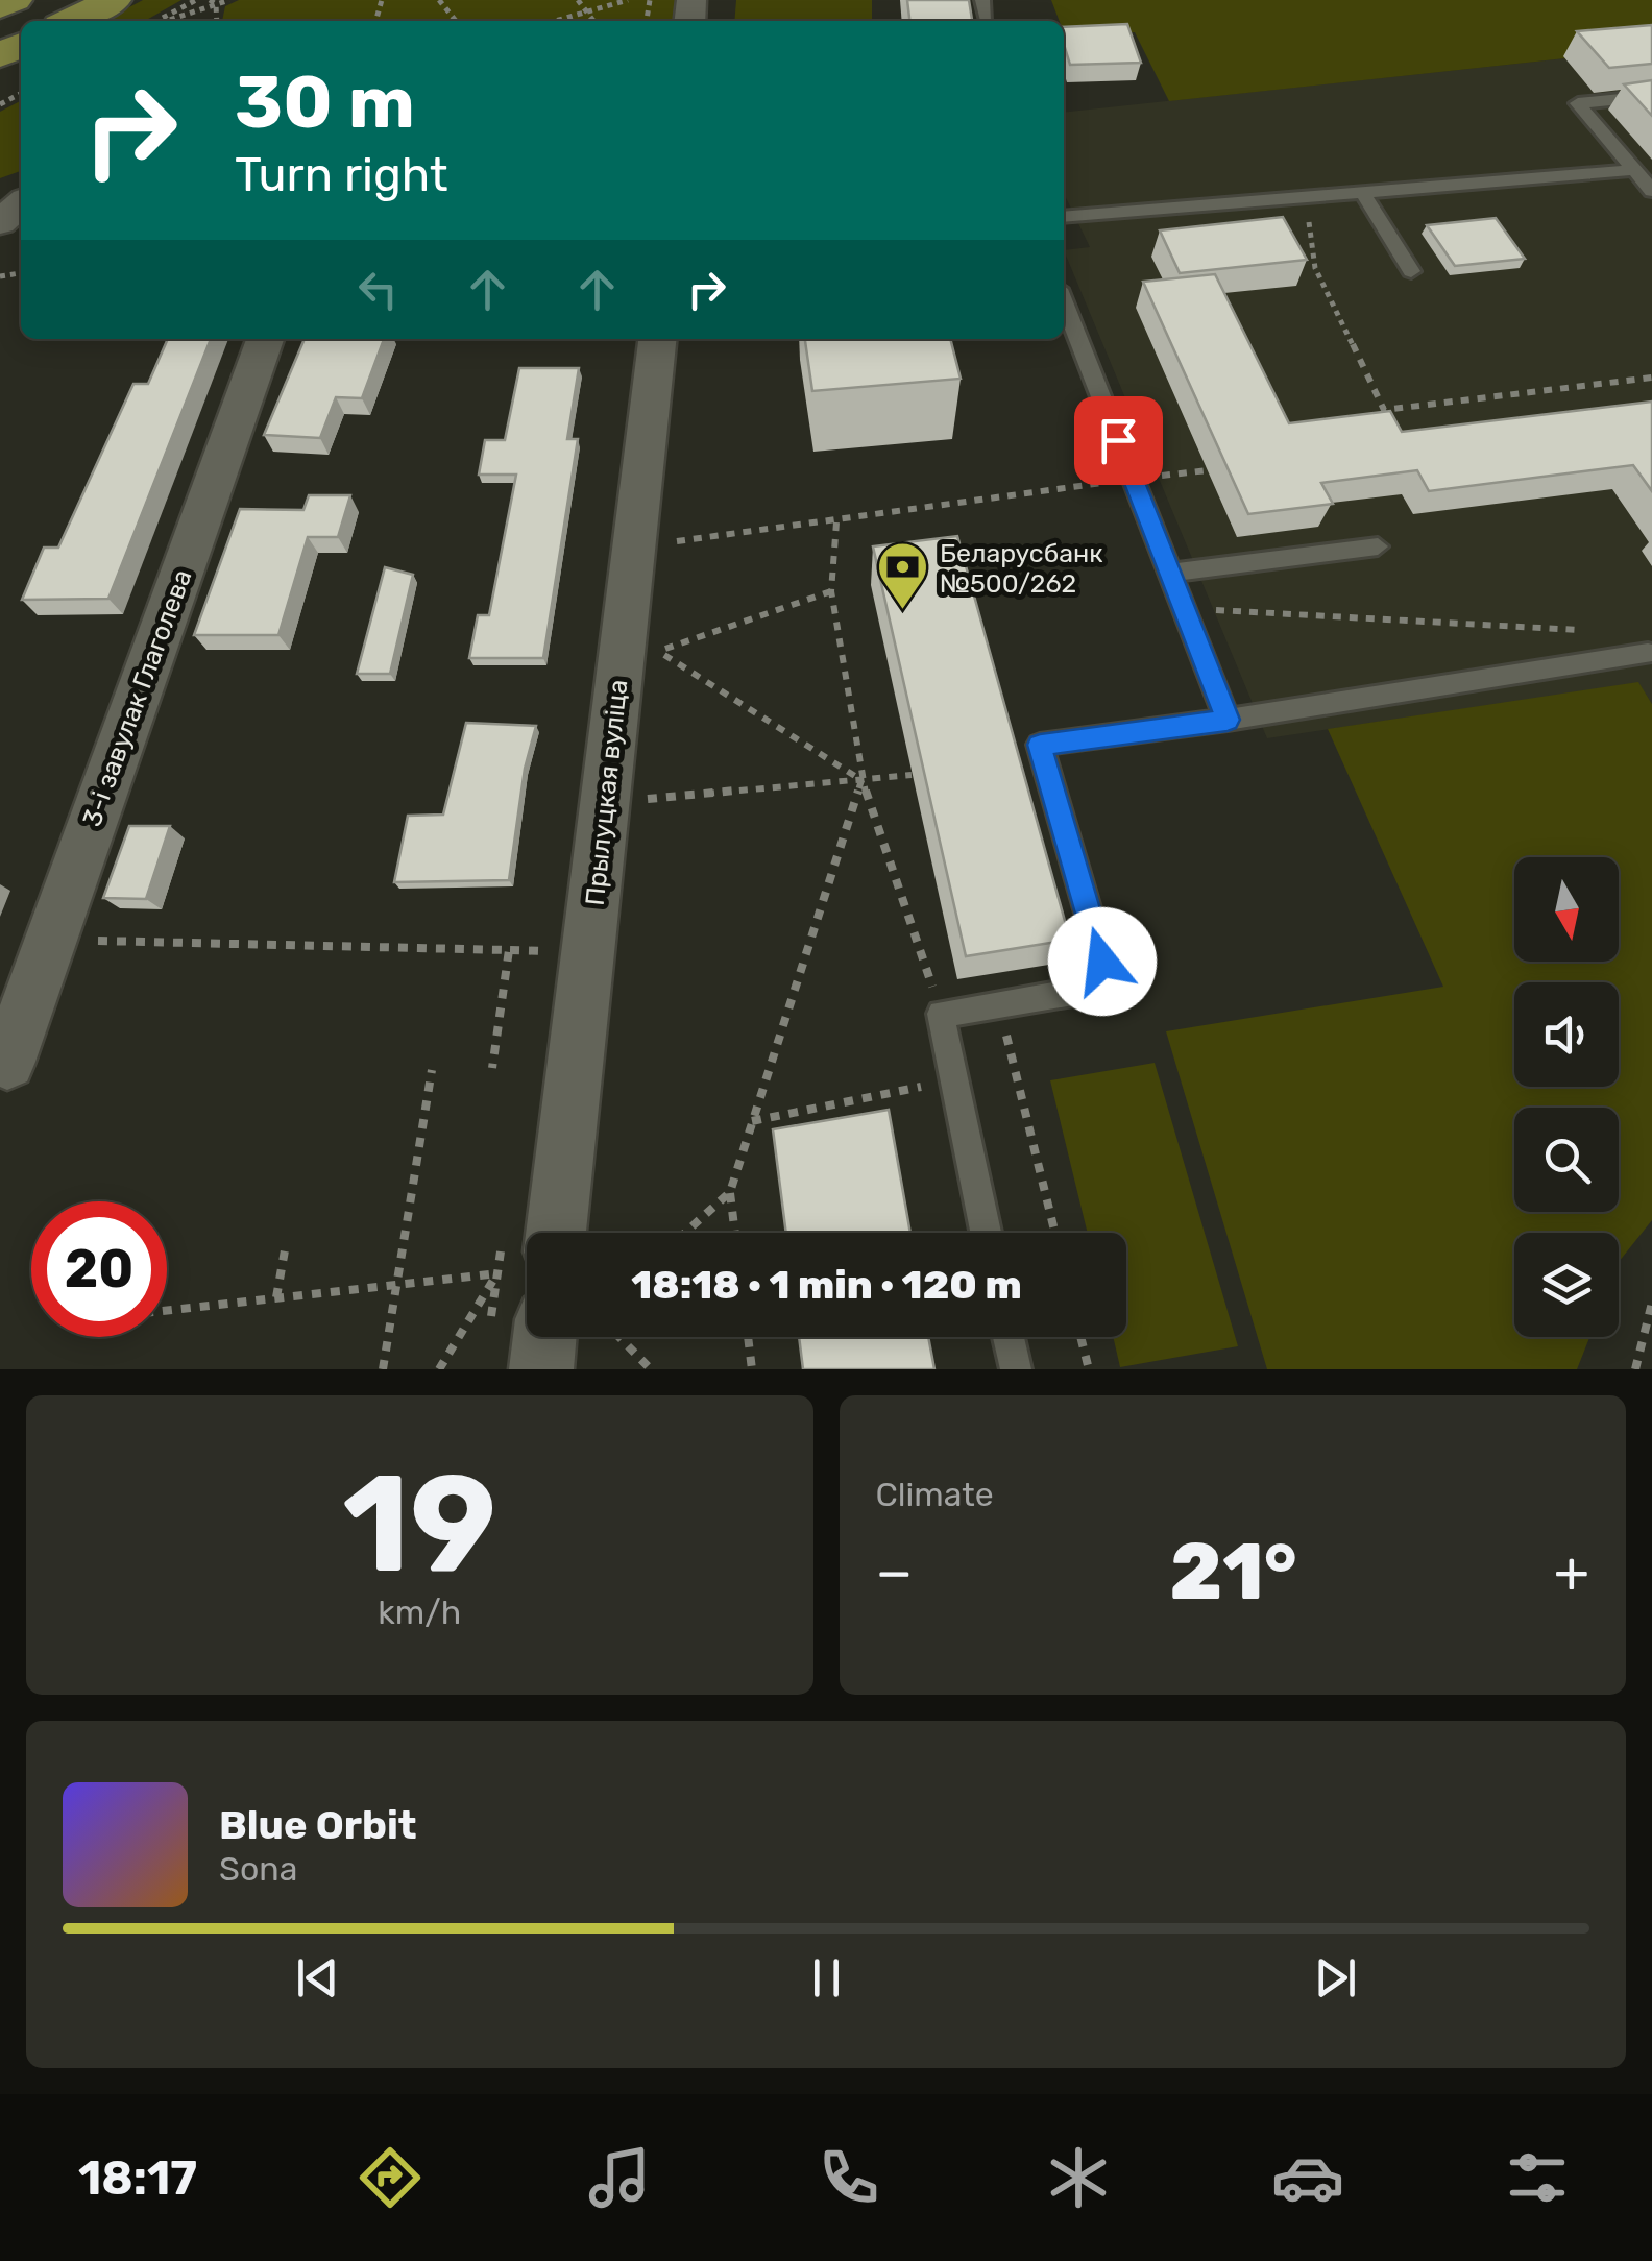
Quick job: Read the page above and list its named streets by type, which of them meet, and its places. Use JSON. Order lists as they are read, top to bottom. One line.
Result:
{"streets":{"street":["3-і завулак Глаголева","Прылуцкая вуліца"]},"places":{"bank":["Беларусбанк №500/262"]},"north":"bottom","page":{"turn":["30 m","Turn right"],"limit":"20","trip":"18:18 · 1 min · 120 m","tile":[["19","km/h"],"Climate"],"heat":["−","21°","+"],"song":["Blue Orbit","Sona"],"tabs":"18:17"}}
